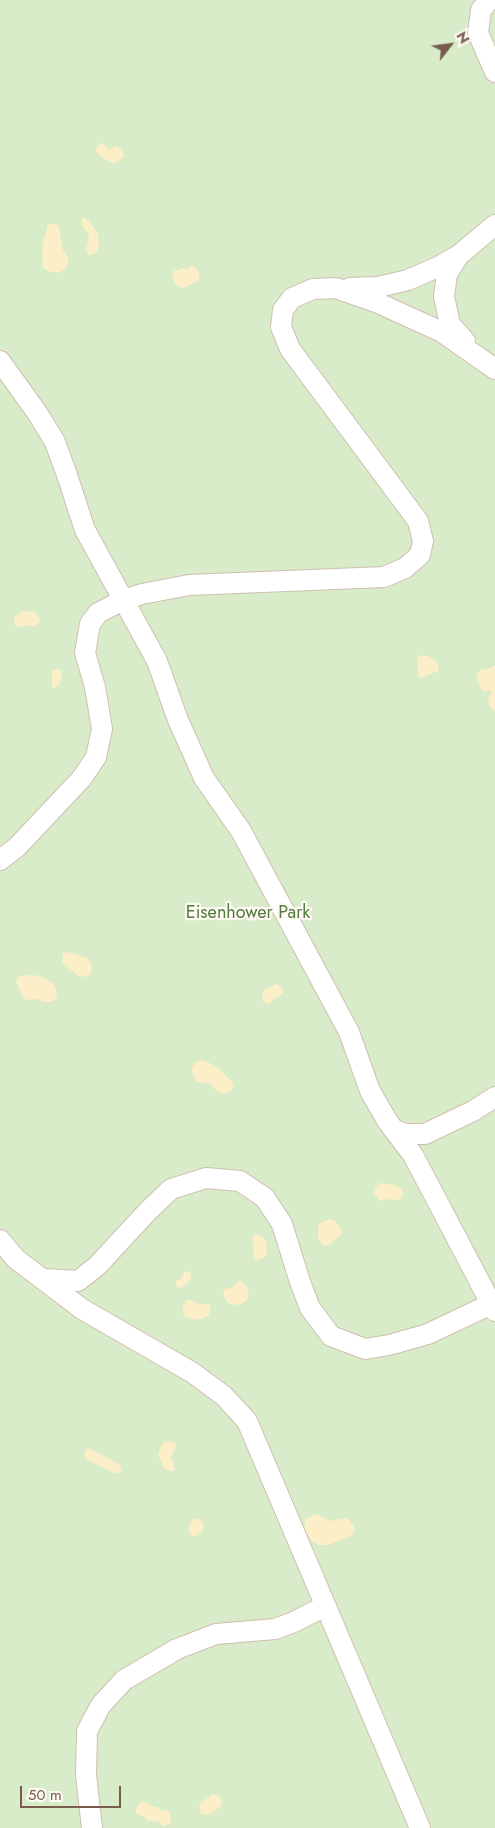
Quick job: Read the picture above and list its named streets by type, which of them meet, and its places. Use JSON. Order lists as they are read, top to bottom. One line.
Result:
{"parks":["Eisenhower Park"],"scale_bar":"50 m","north":"top right"}
